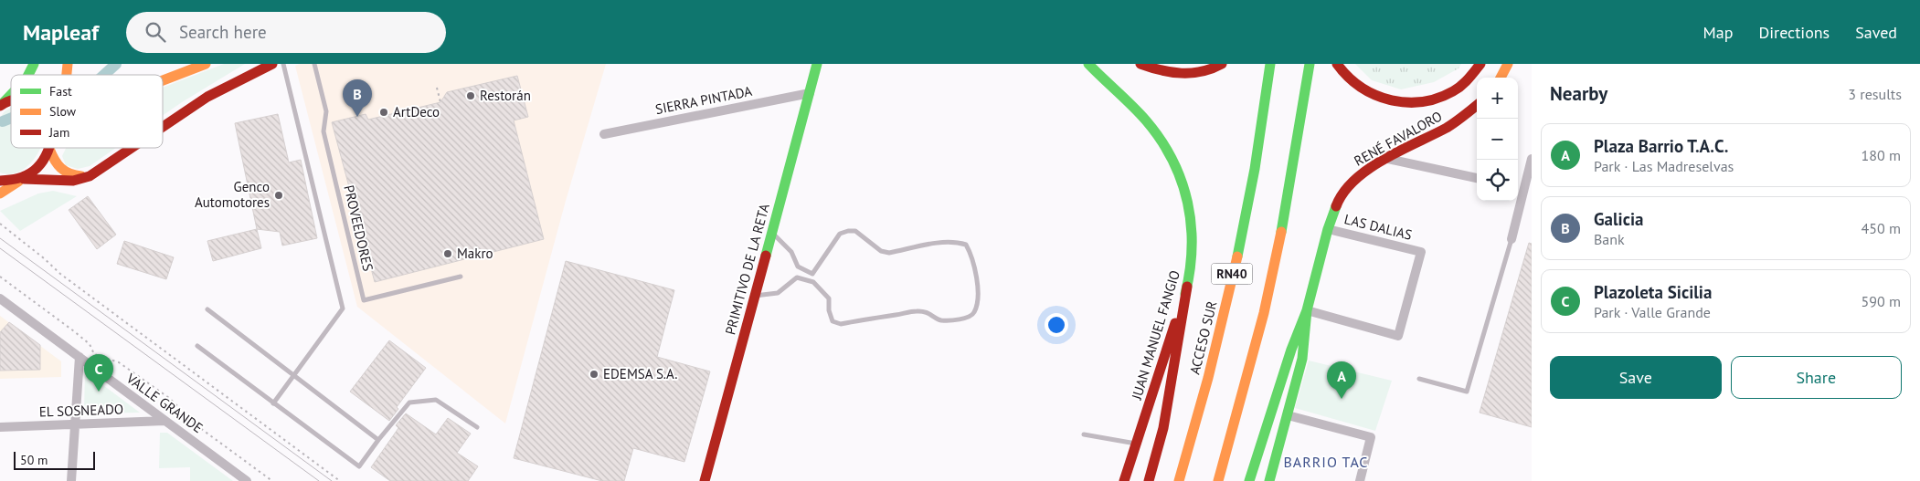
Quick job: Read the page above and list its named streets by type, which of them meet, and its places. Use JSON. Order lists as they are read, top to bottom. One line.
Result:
{"streets":{"main road":["RENÉ FAVALORO","PRIMITIVO DE LA RETA","RN40","JUAN MANUEL FANGIO","ACCESO SUR"],"street":["SIERRA PINTADA","LAS DALIAS","VALLE GRANDE","EL SOSNEADO"],"lane":["PROVEEDORES"]},"crossings":[["SIERRA PINTADA","PRIMITIVO DE LA RETA"],["RENÉ FAVALORO","LAS DALIAS"],["VALLE GRANDE","EL SOSNEADO"]],"districts":["BARRIO TAC"],"places":["Restorán","ArtDeco","Genco Automotores","Makro","EDEMSA S.A."],"legend":["Fast","Slow","Jam"],"scale_bar":"50 m","page":{"header":"Mapleaf","search":"Search here","nav":["Map","Directions","Saved"],"heading":["Nearby","3 results"],"map_buttons":["+","−"],"pins":["B","C","A"],"list":[{"mark":"A","name":"Plaza Barrio T.A.C.","note":"Park · Las Madreselvas","value":"180 m"},{"mark":"B","name":"Galicia","note":"Bank","value":"450 m"},{"mark":"C","name":"Plazoleta Sicilia","note":"Park · Valle Grande","value":"590 m"}],"buttons":["Save","Share"],"scale":"50 m"}}
